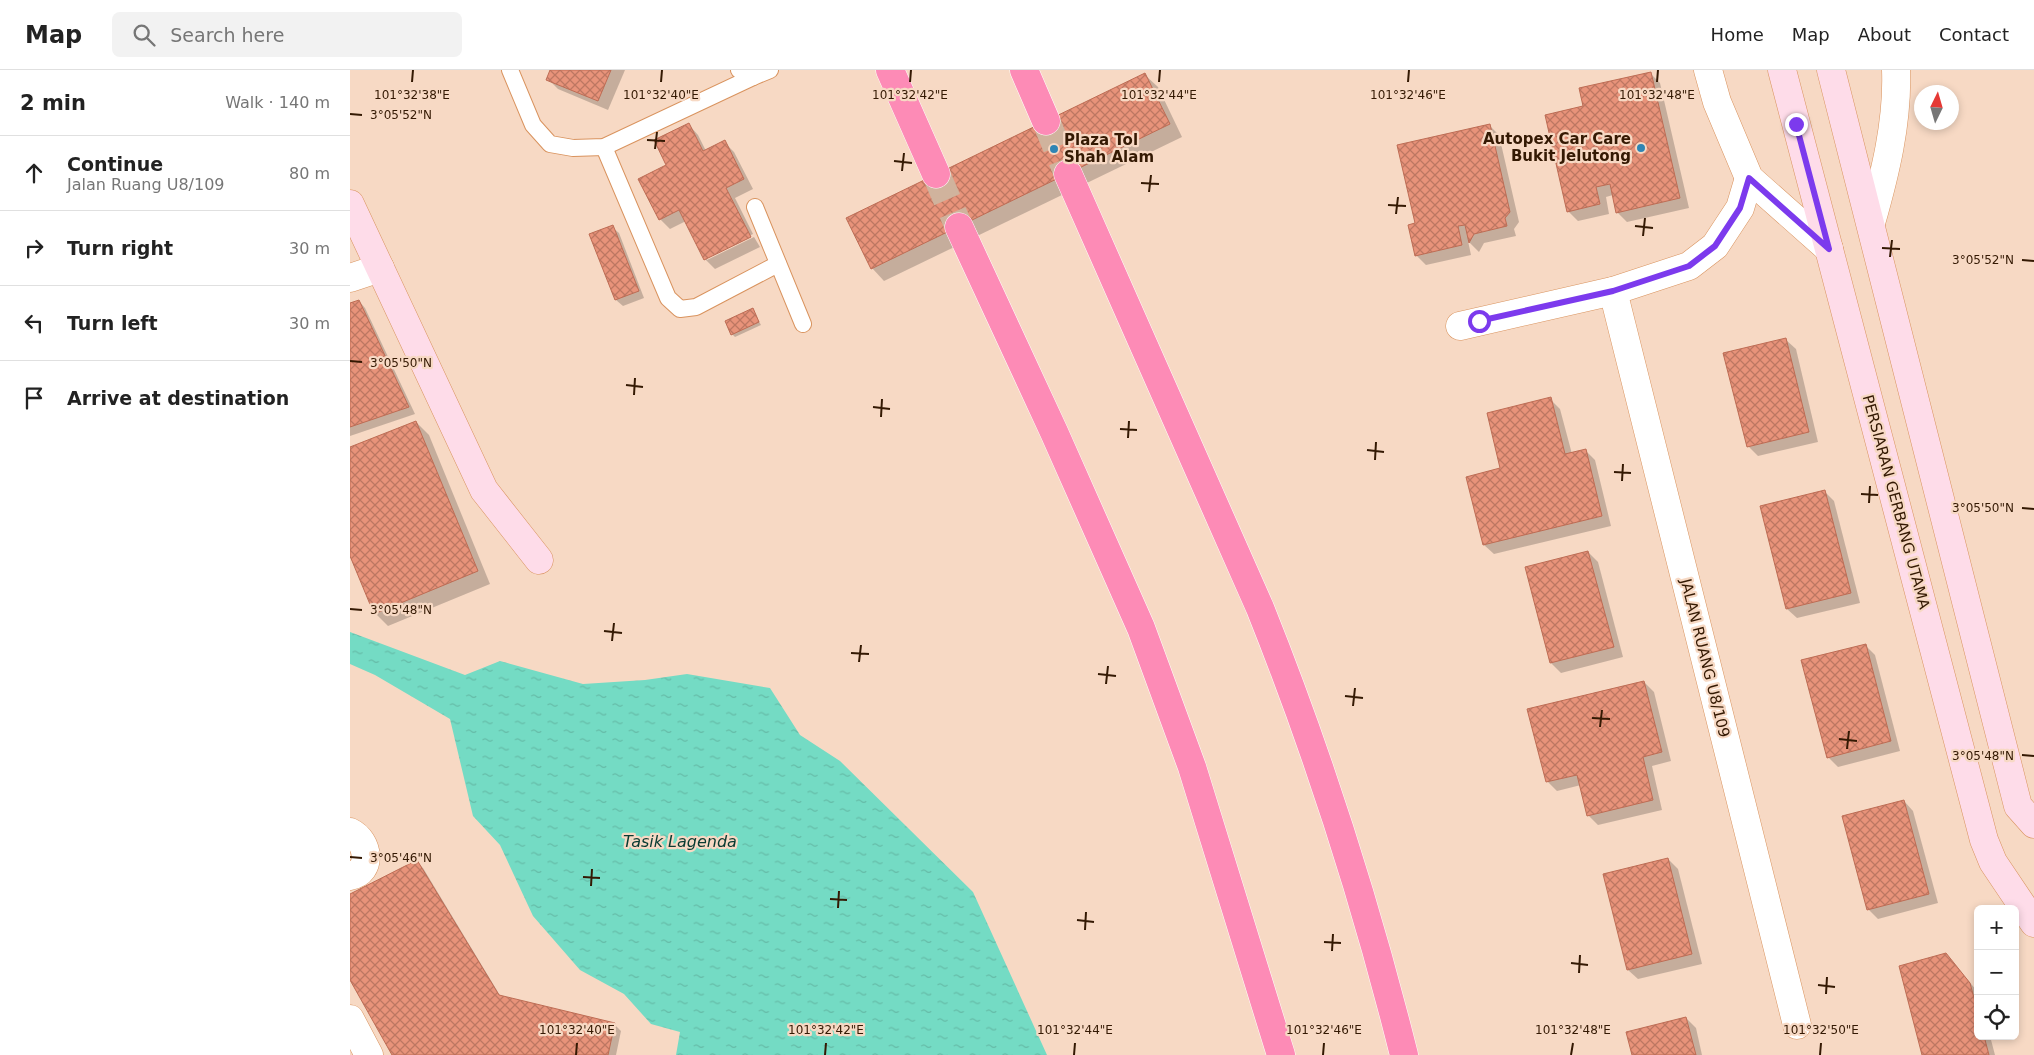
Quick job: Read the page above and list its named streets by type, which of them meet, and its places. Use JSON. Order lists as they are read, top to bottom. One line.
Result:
{"streets":{"main road":["PERSIARAN GERBANG UTAMA"],"street":["JALAN RUANG U8/109"]},"water":["Tasik Lagenda"],"places":["Autopex Car Care Bukit Jelutong","Plaza Tol Shah Alam"],"north":"top","page":{"header":"Map","search":"Search here","nav":["Home","Map","About","Contact"],"heading":["2 min","Walk · 140 m"],"list":[["Continue","Jalan Ruang U8/109","80 m"],["Turn right","30 m"],["Turn left","30 m"],"Arrive at destination"],"map_buttons":["+","−"]},"coordinates":["101°32'38\"E","101°32'40\"E","101°32'42\"E","101°32'44\"E","101°32'46\"E","101°32'48\"E","3°05'52\"N","3°05'50\"N","3°05'48\"N","3°05'46\"N","101°32'50\"E"]}
